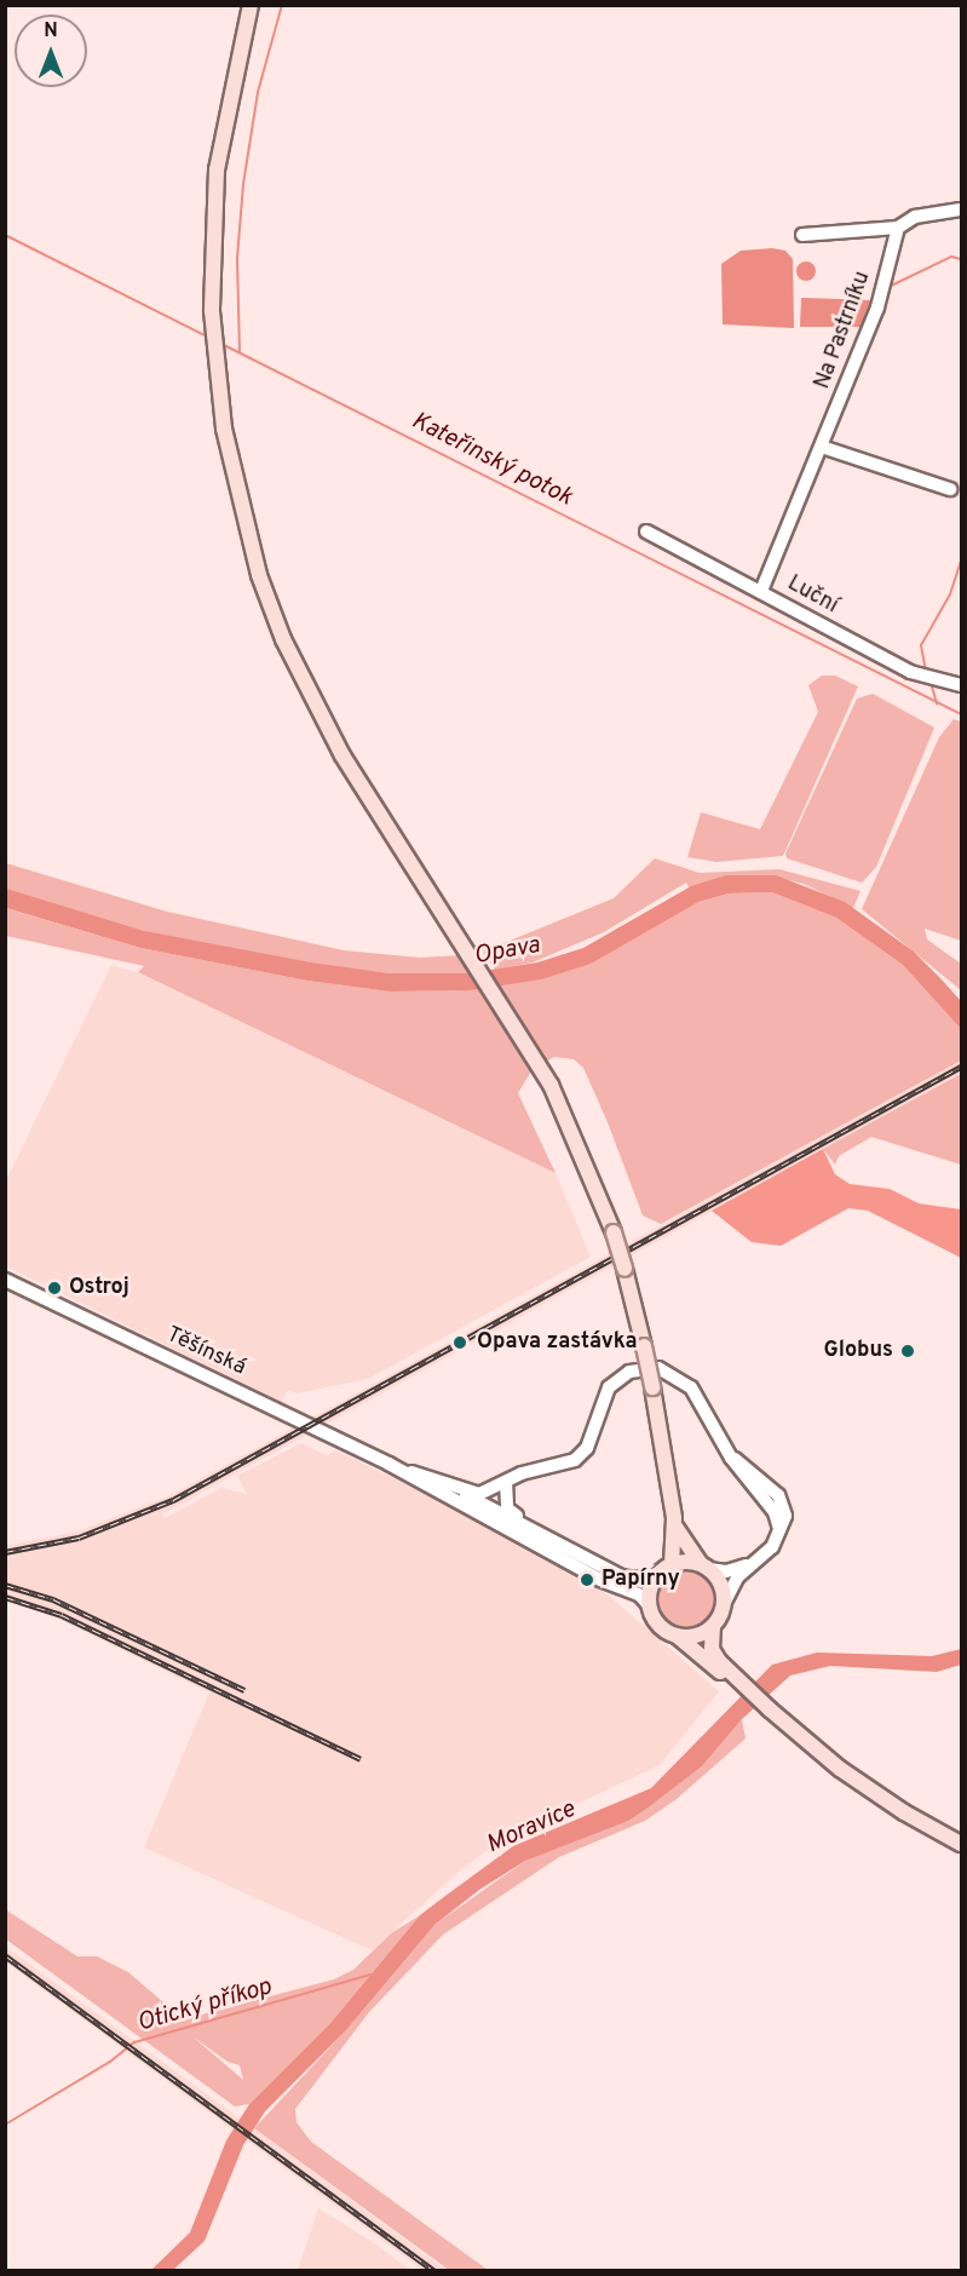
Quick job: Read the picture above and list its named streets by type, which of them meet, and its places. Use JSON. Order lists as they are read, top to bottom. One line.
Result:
{"streets":{"main road":["Těšínská"],"street":["Na Pastrníku","Luční"]},"crossings":[["Na Pastrníku","Luční"]],"water":["Kateřinský potok","Opava","Moravice","Otický příkop"],"places":["Ostroj","Opava zastávka","Globus","Papírny"],"north":"top"}
